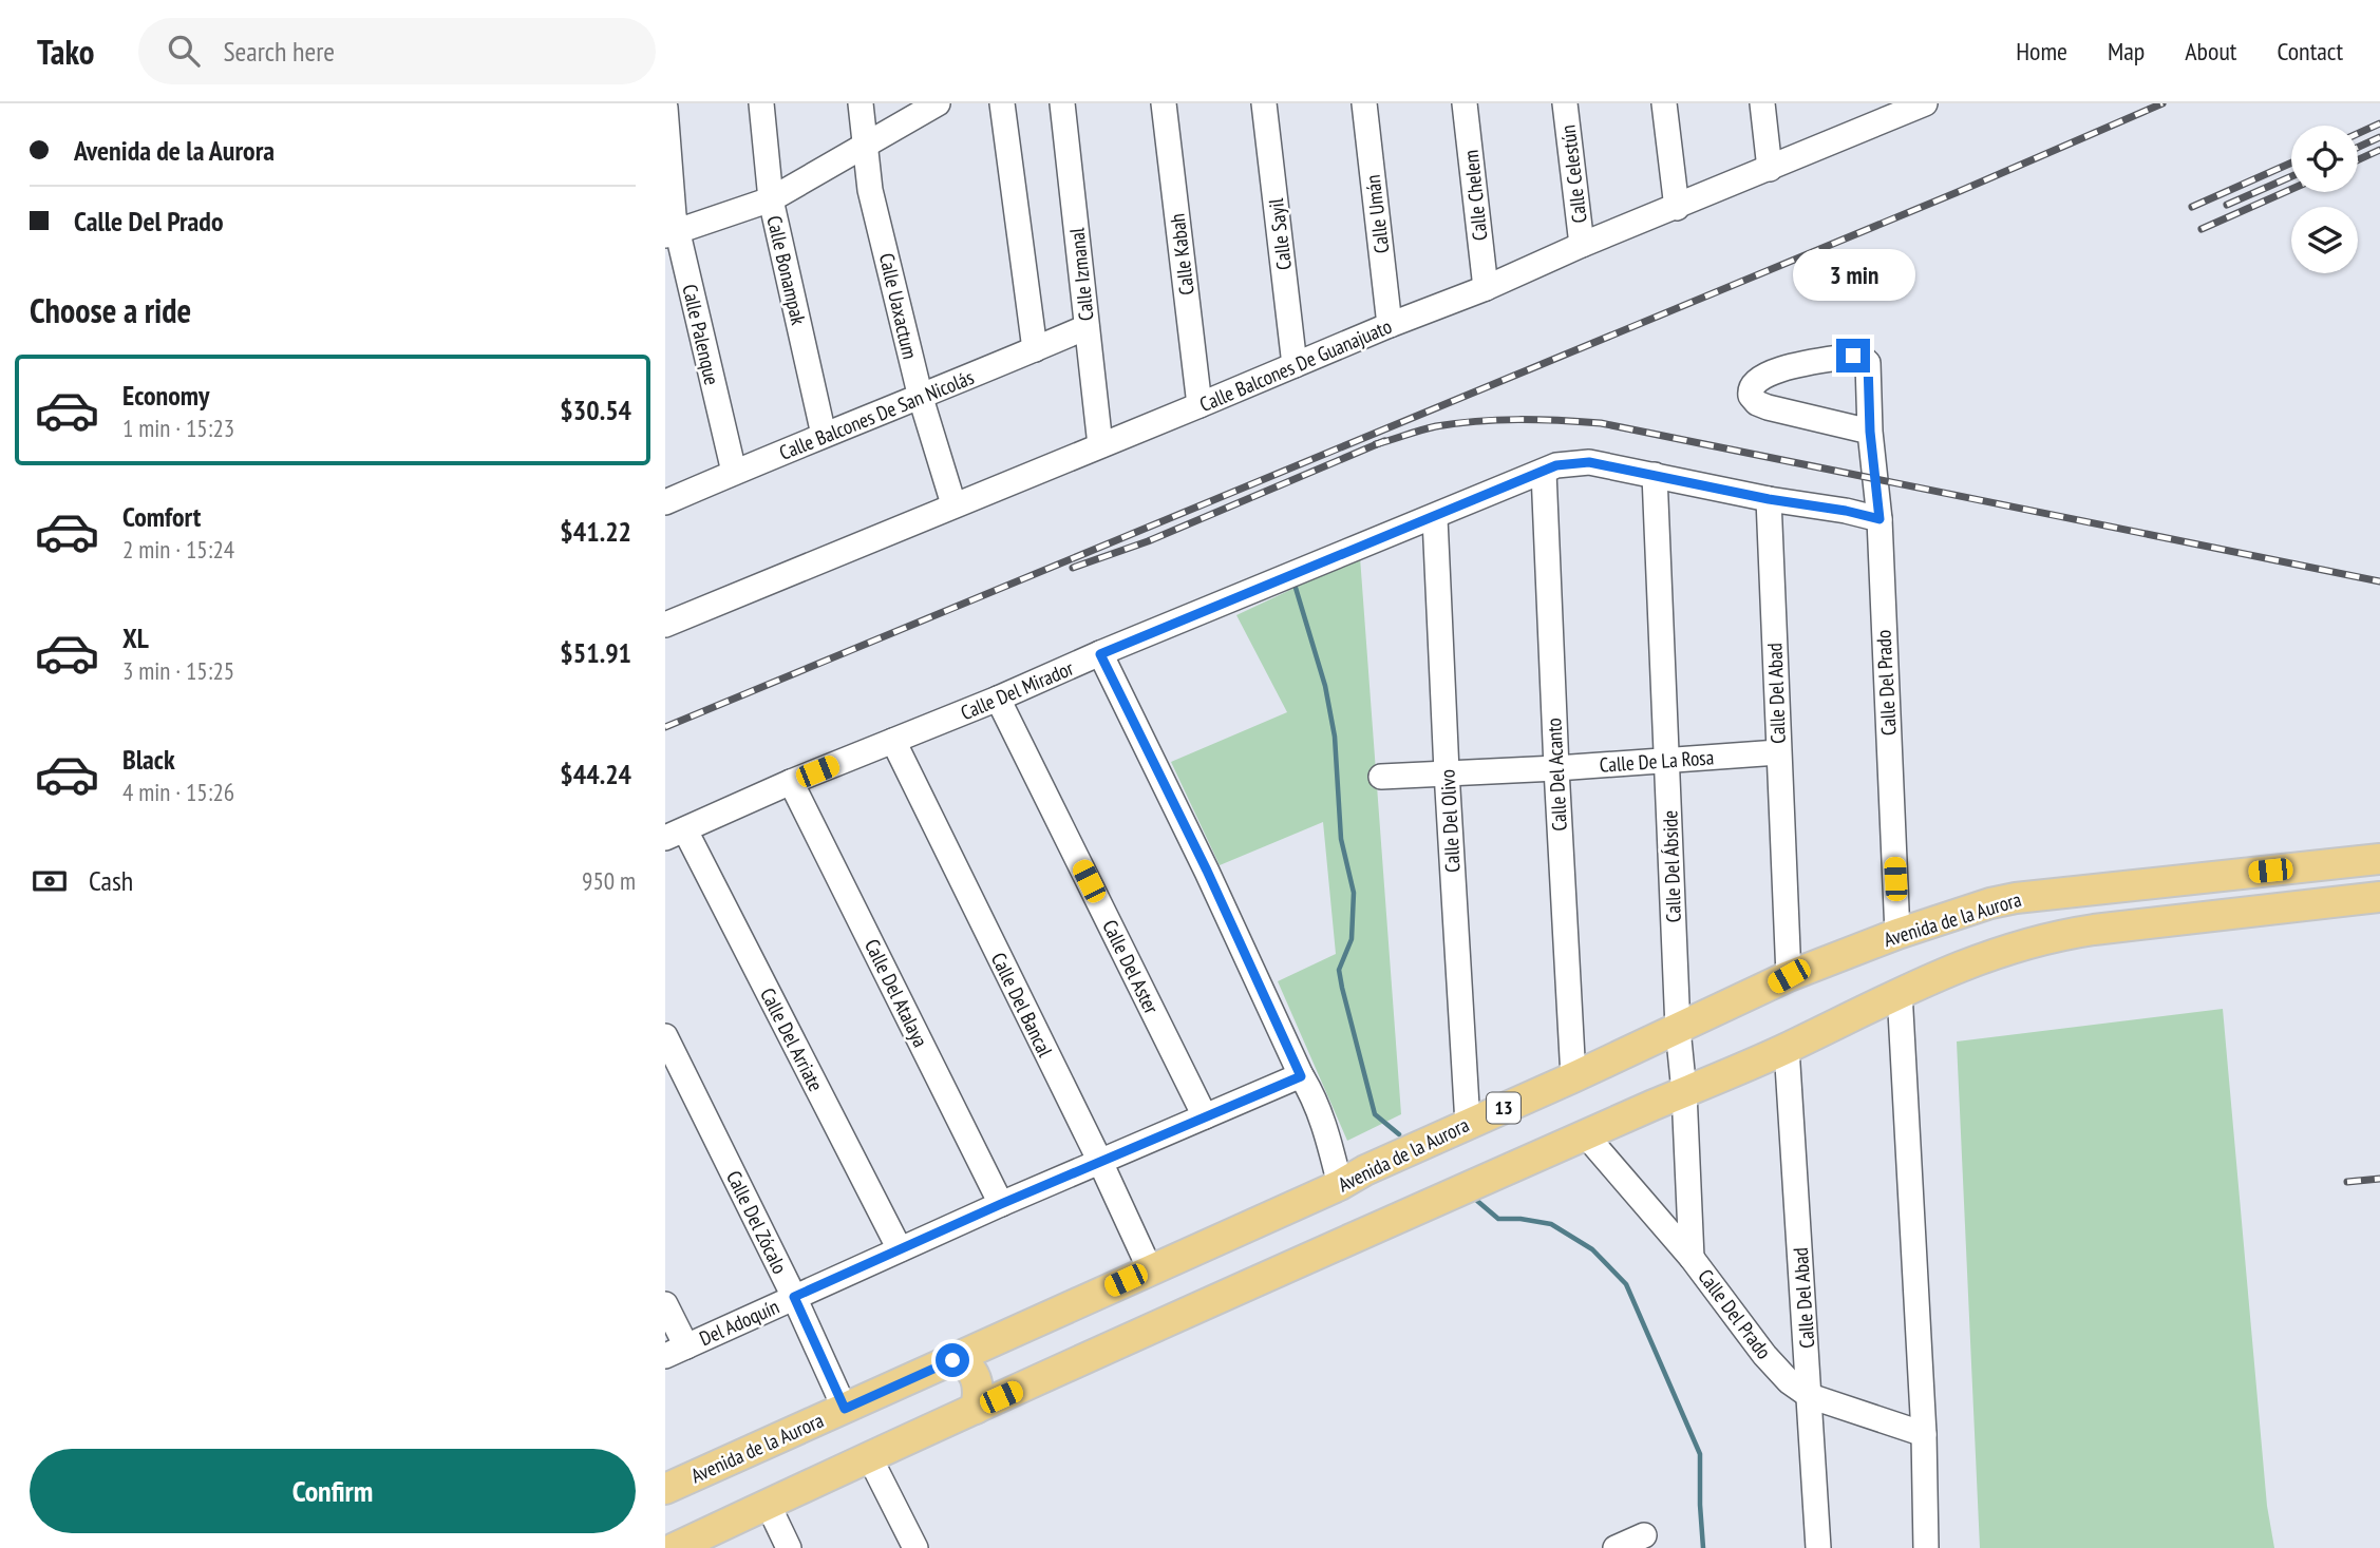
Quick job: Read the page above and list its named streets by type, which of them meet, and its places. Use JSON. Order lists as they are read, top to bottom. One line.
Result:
{"streets":{"main road":["Avenida de la Aurora","13"],"street":["Calle Celestún","Calle Chelem","Calle Umán","Calle Sayil","Calle Kabah","Calle Bonampak","Calle Izmanal","Calle Uaxactum","Calle Palenque","Calle Balcones De Guanajuato","Calle Balcones De San Nicolás","Calle Del Prado","Calle Del Mirador","Calle Del Abad","Calle De La Rosa","Calle Del Acanto","Calle Del Olivo","Calle Del Ábside","Calle Del Aster","Calle Del Atalaya","Calle Del Bancal","Calle Del Arriate","Calle Del Zócalo","Del Adoquín"]},"crossings":[["Calle Celestún","Calle Balcones De Guanajuato"],["Calle Chelem","Calle Balcones De Guanajuato"],["Calle Umán","Calle Balcones De Guanajuato"],["Calle Sayil","Calle Balcones De Guanajuato"],["Calle Kabah","Calle Balcones De Guanajuato"],["Calle Bonampak","Calle Balcones De San Nicolás"],["Calle Izmanal","Calle Balcones De Guanajuato"],["Calle Izmanal","Calle Balcones De San Nicolás"],["Calle Uaxactum","Calle Balcones De Guanajuato"],["Calle Uaxactum","Calle Balcones De San Nicolás"],["Calle Palenque","Calle Balcones De San Nicolás"],["Calle Del Prado","Calle Del Mirador"],["Calle Del Prado","Calle Del Abad"],["Calle Del Prado","Calle Del Ábside"],["Calle Del Prado","Avenida de la Aurora"],["Calle Del Mirador","Calle Del Abad"],["Calle Del Mirador","Calle Del Acanto"],["Calle Del Mirador","Calle Del Olivo"],["Calle Del Mirador","Calle Del Ábside"],["Calle Del Mirador","Calle Del Aster"],["Calle Del Mirador","Calle Del Atalaya"],["Calle Del Mirador","Calle Del Bancal"],["Calle Del Mirador","Calle Del Arriate"],["Calle Del Abad","Calle De La Rosa"],["Calle Del Abad","Avenida de la Aurora"],["Calle De La Rosa","Calle Del Acanto"],["Calle De La Rosa","Calle Del Olivo"],["Calle De La Rosa","Calle Del Ábside"],["Calle Del Acanto","Avenida de la Aurora"],["Calle Del Olivo","Avenida de la Aurora"],["Calle Del Ábside","Avenida de la Aurora"],["Avenida de la Aurora","Calle Del Bancal"],["Avenida de la Aurora","Calle Del Zócalo"],["Calle Del Aster","Del Adoquín"],["Calle Del Atalaya","Del Adoquín"],["Calle Del Bancal","Del Adoquín"],["Calle Del Arriate","Del Adoquín"],["Calle Del Zócalo","Del Adoquín"]],"page":{"header":"Tako","search":"Search here","nav":["Home","Map","About","Contact"],"banner":["Avenida de la Aurora","Calle Del Prado"],"bubble":"3 min","heading":"Choose a ride","list":[{"name":"Economy","note":"1 min · 15:23","value":"$30.54"},{"name":"Comfort","note":"2 min · 15:24","value":"$41.22"},{"name":"XL","note":"3 min · 15:25","value":"$51.91"},{"name":"Black","note":"4 min · 15:26","value":"$44.24"}],"pay":["Cash","950 m"],"buttons":"Confirm"}}
